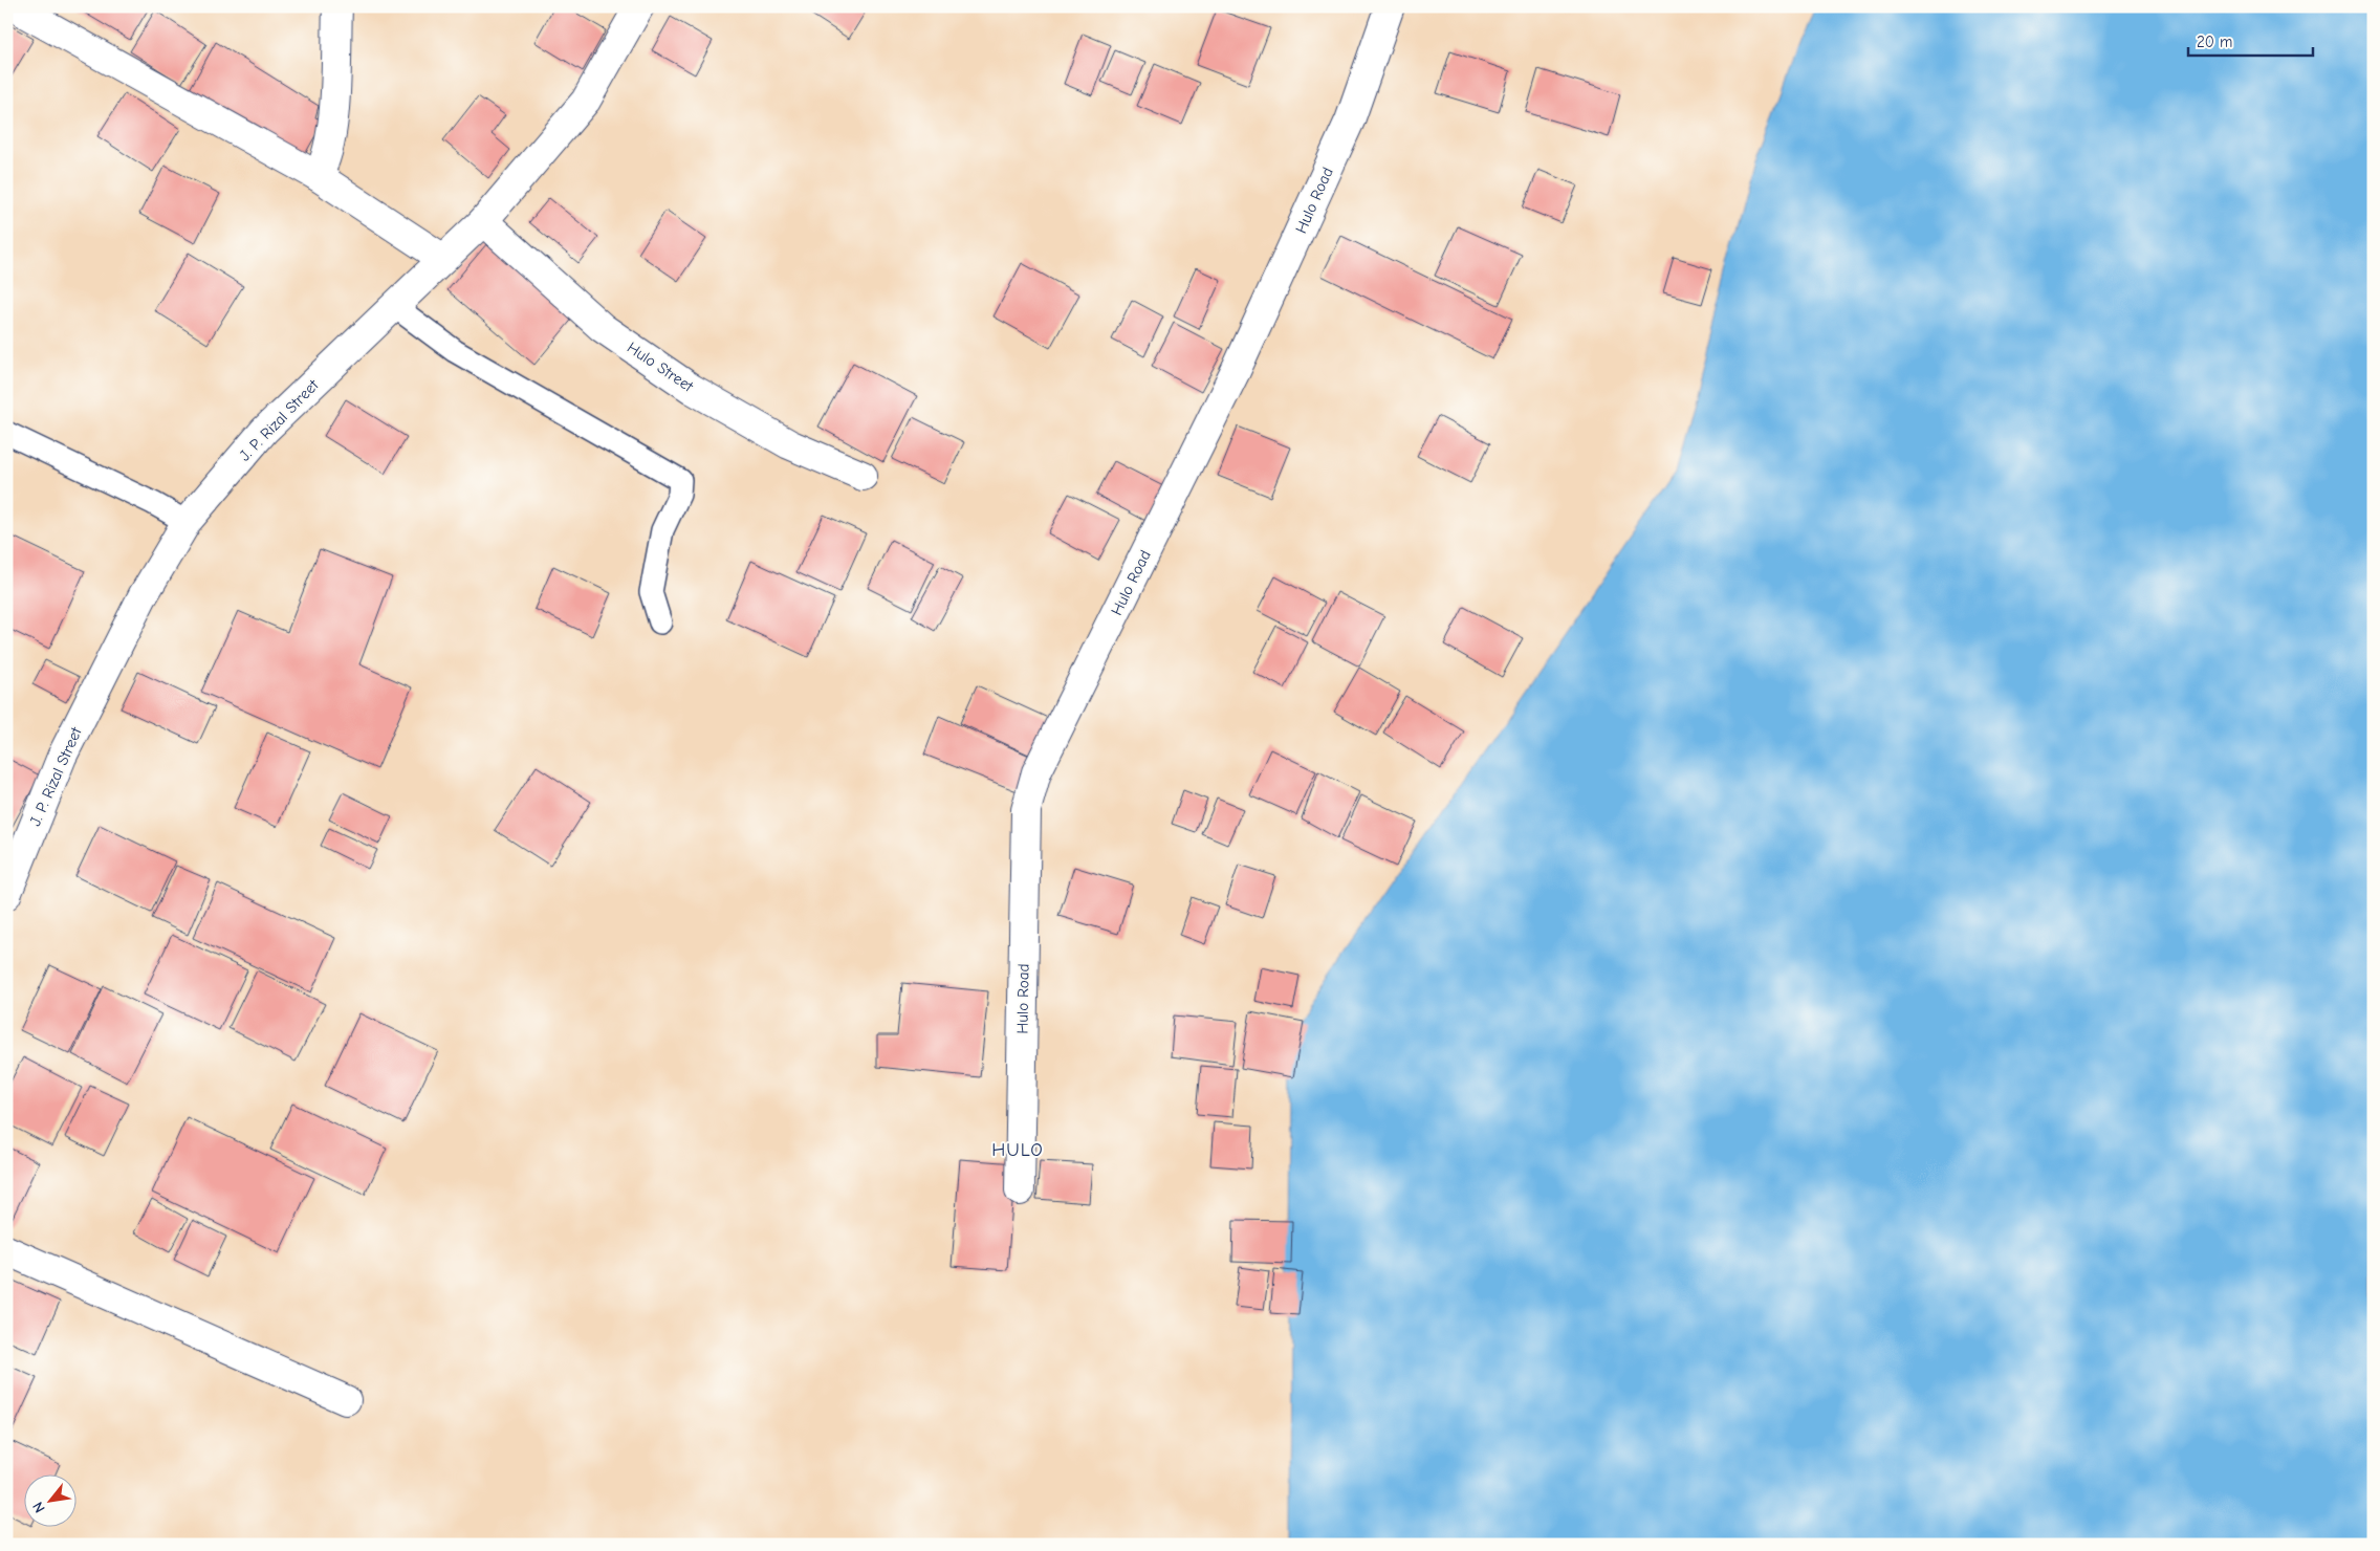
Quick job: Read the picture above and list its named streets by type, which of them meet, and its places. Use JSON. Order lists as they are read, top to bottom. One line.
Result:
{"streets":{"street":["Hulo Road","Hulo Street","J. P. Rizal Street"]},"crossings":[["Hulo Street","J. P. Rizal Street"]],"districts":["HULO"],"scale_bar":"20 m","north":"bottom left"}
